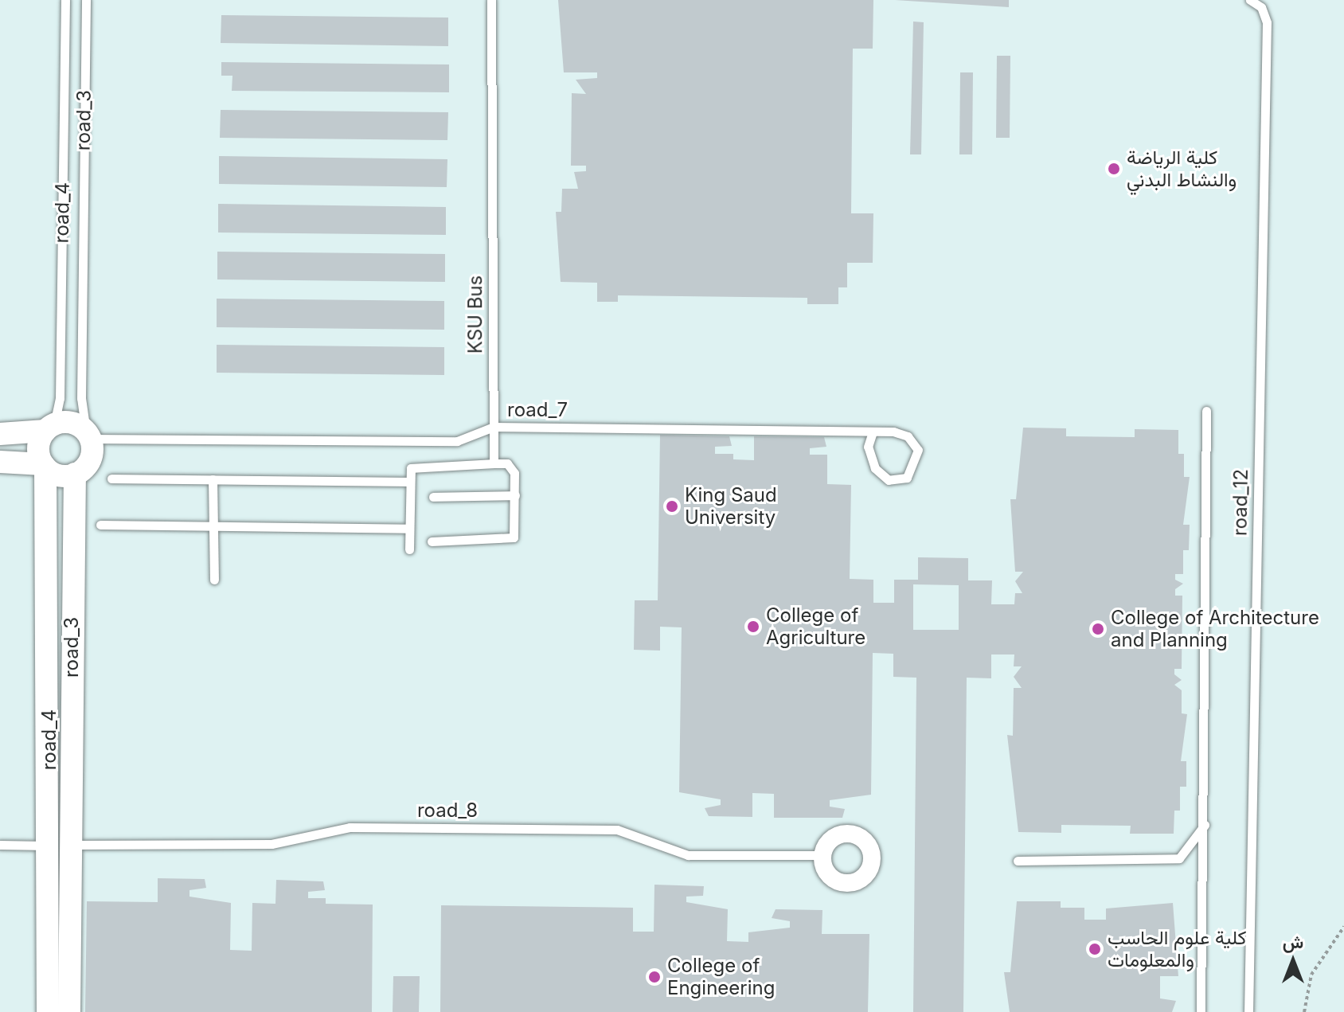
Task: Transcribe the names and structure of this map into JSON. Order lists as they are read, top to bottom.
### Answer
{
  "streets": {
    "street": ["road_3", "road_4"],
    "lane": [
      "KSU Bus",
      "road_7",
      "road_12",
      "road_8"
    ]
  },
  "crossings": [
    ["road_3", "road_4"],
    ["road_3", "road_7"],
    ["road_3", "road_8"],
    ["road_4", "road_7"],
    ["road_4", "road_8"],
    ["KSU Bus", "road_7"]
  ],
  "places": [
    "كلية الرياضة والنشاط البدني",
    "King Saud University",
    "College of Agriculture",
    "College of Architecture and Planning",
    "كلية علوم الحاسب والمعلومات",
    "College of Engineering"
  ],
  "north": "top"
}
